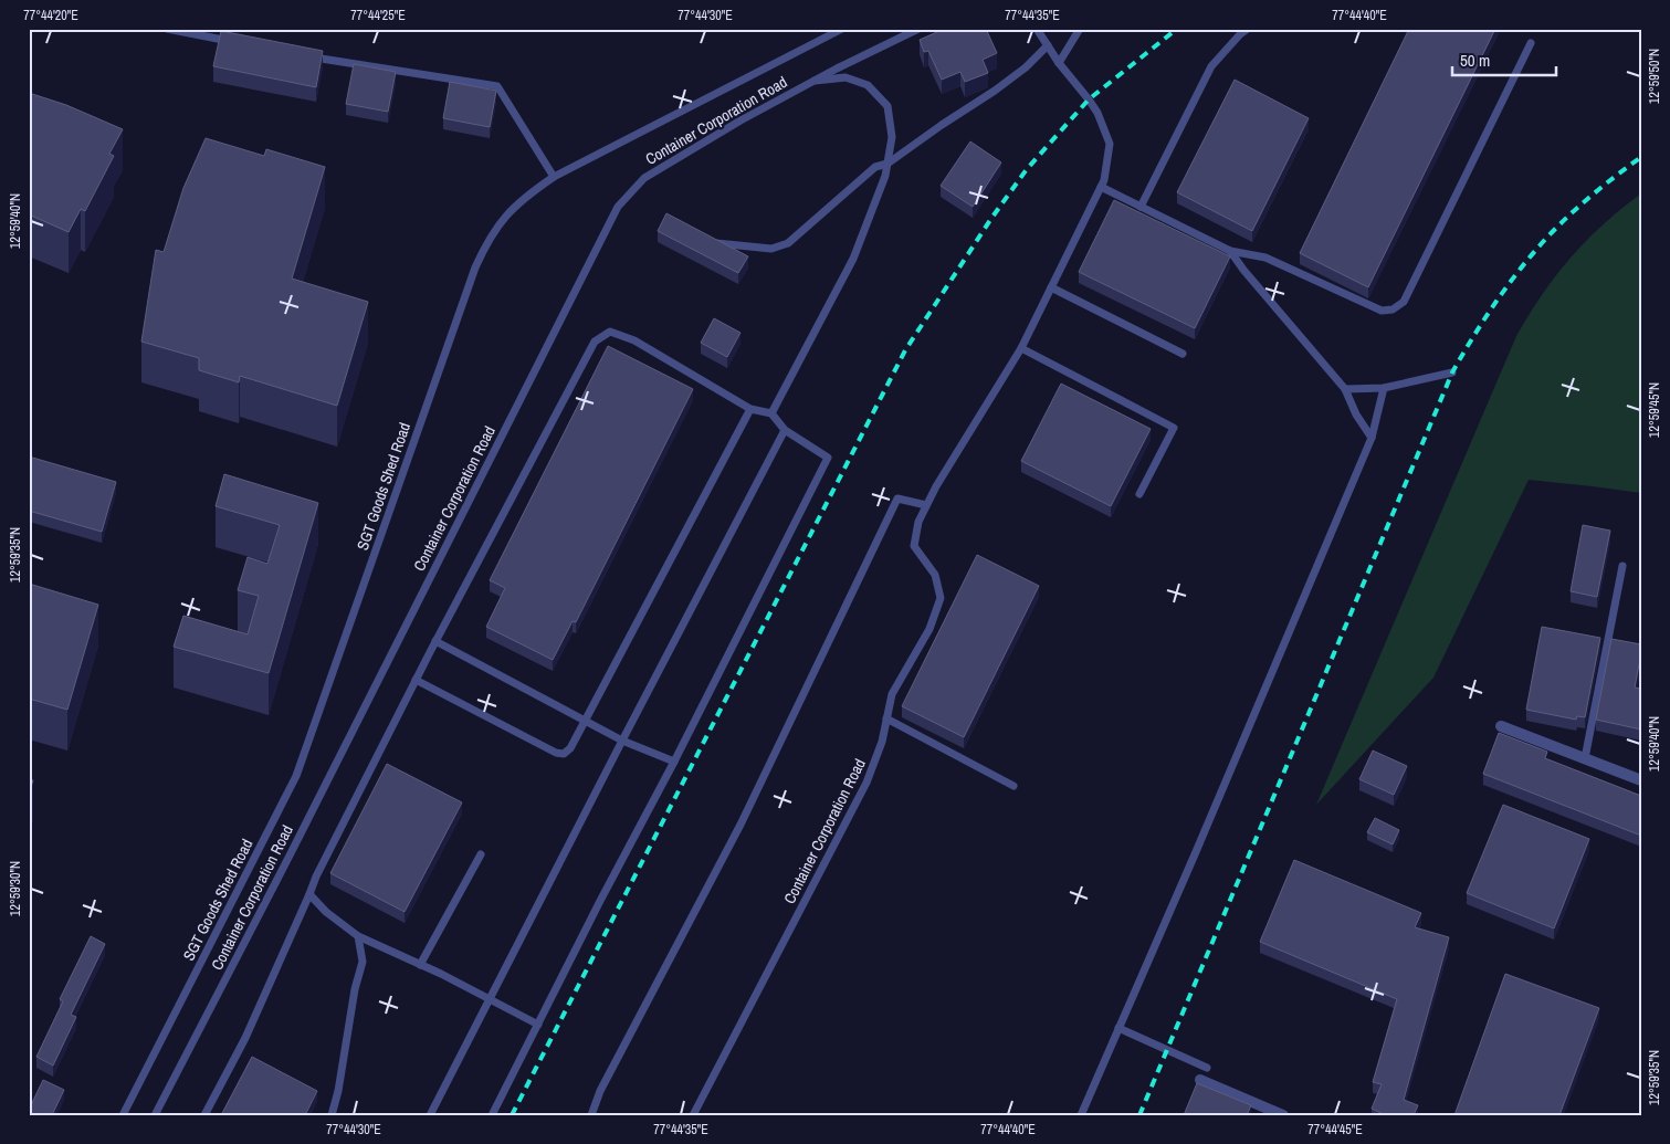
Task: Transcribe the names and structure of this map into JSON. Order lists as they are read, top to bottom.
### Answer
{
  "streets": {
    "lane": ["Container Corporation Road", "SGT Goods Shed Road"]
  },
  "scale_bar": "50 m",
  "coordinates": [
    "77°44'20\"E",
    "77°44'25\"E",
    "77°44'30\"E",
    "77°44'35\"E",
    "77°44'40\"E",
    "12°59'50\"N",
    "12°59'40\"N",
    "12°59'45\"N",
    "12°59'35\"N",
    "12°59'30\"N",
    "77°44'45\"E"
  ]
}
